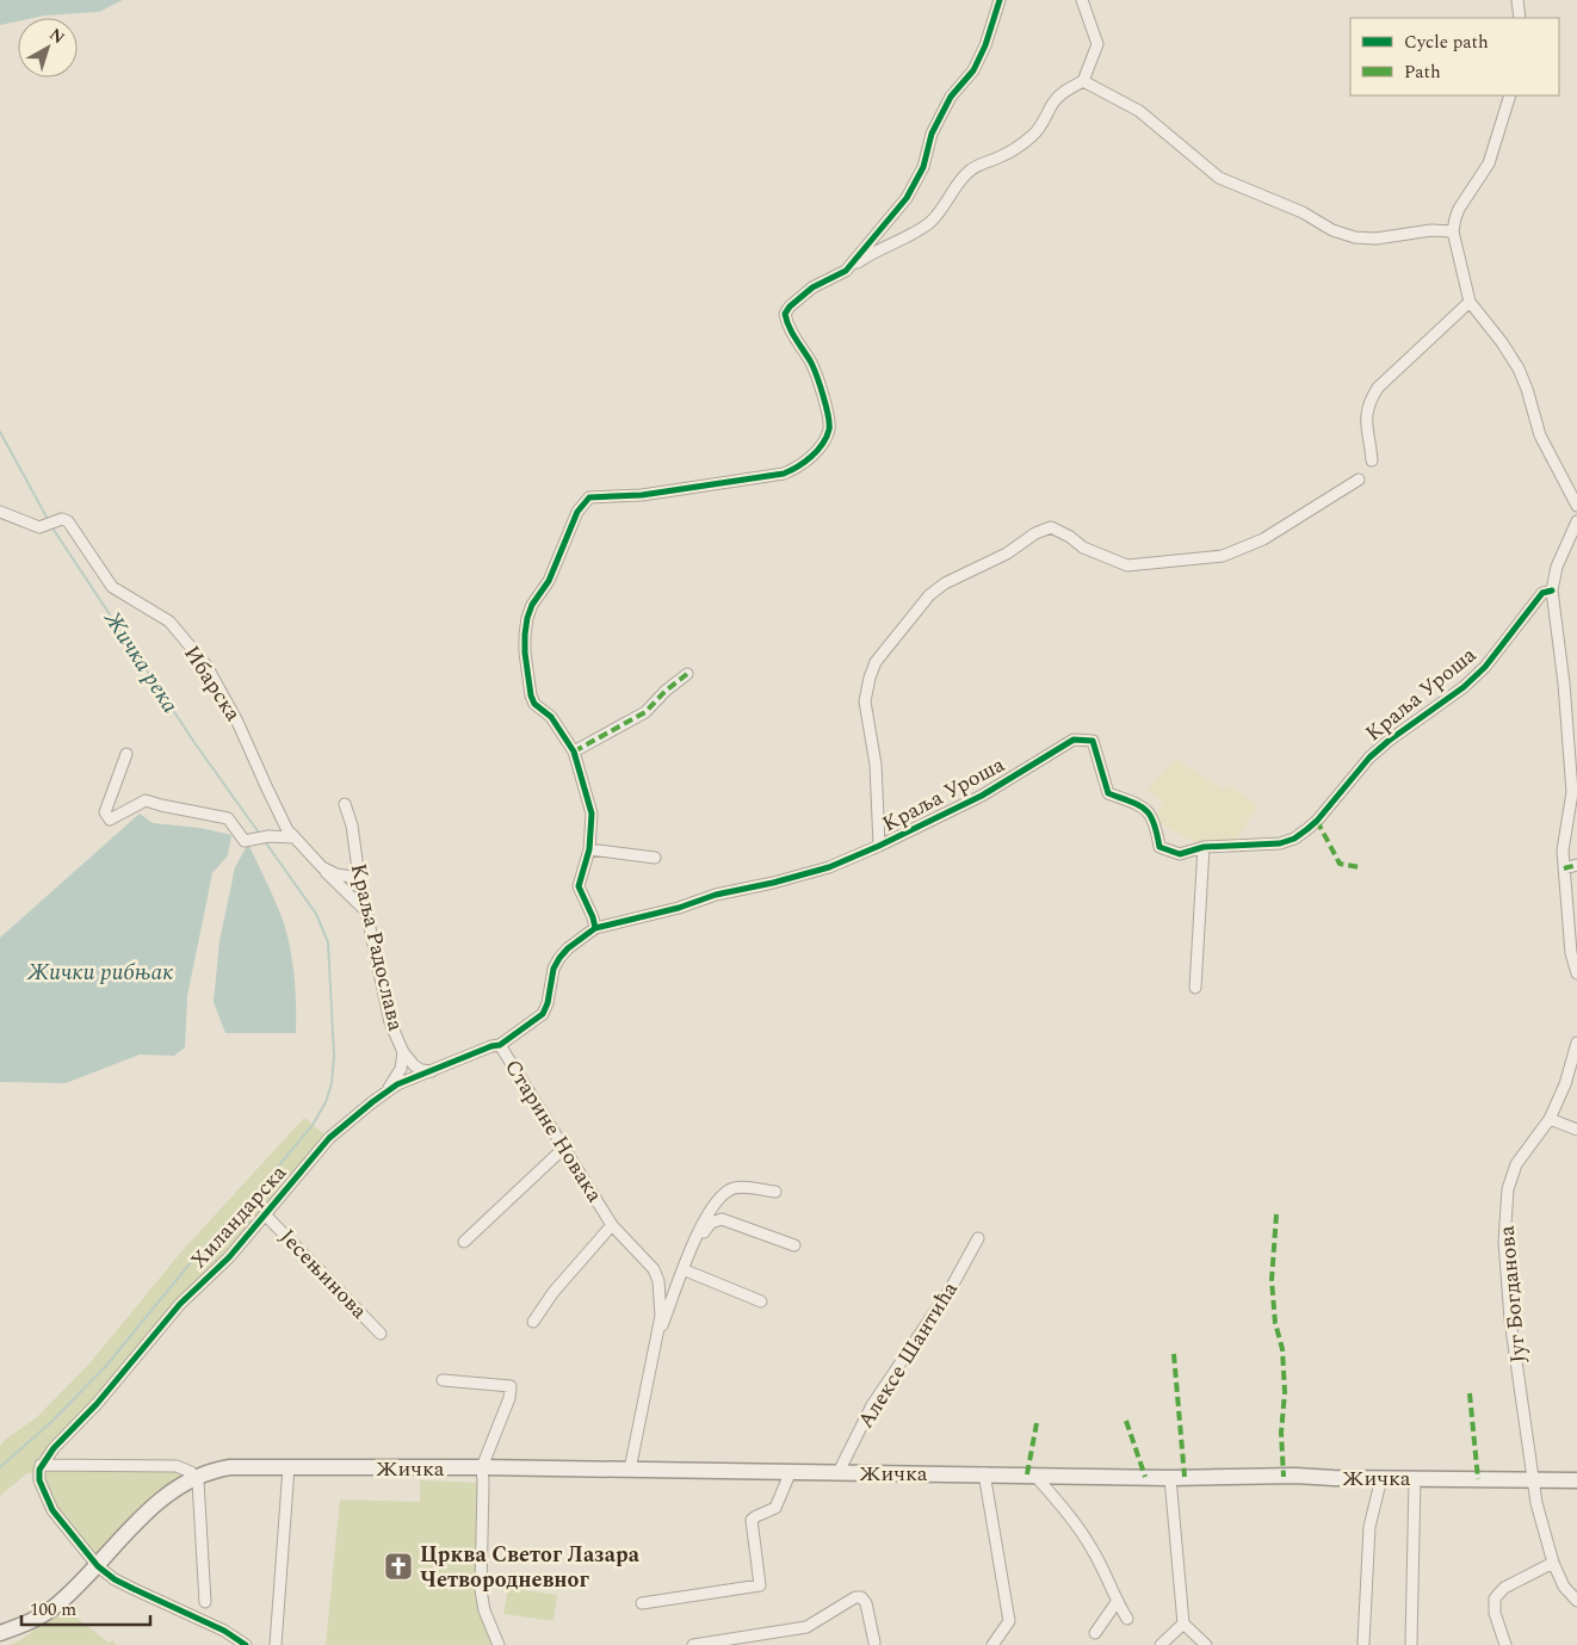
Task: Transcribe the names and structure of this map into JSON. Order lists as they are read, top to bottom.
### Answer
{
  "streets": {
    "main road": ["Жичка"],
    "street": [
      "Ибарска",
      "Краља Уроша",
      "Краља Радослава",
      "Старине Новака",
      "Хиландарска",
      "Јесењинова",
      "Југ Богданова",
      "Алексе Шантића"
    ]
  },
  "crossings": [
    ["Ибарска", "Краља Радослава"],
    ["Краља Уроша", "Старине Новака"],
    ["Краља Радослава", "Хиландарска"],
    ["Старине Новака", "Хиландарска"],
    ["Старине Новака", "Жичка"],
    ["Хиландарска", "Јесењинова"],
    ["Југ Богданова", "Жичка"],
    ["Алексе Шантића", "Жичка"]
  ],
  "water": ["Жичка река", "Жички рибњак"],
  "places": {
    "church": ["Црква Светог Лазара Четвородневног"]
  },
  "legend": ["Cycle path", "Path"],
  "scale_bar": "100 m",
  "north": "top right"
}
